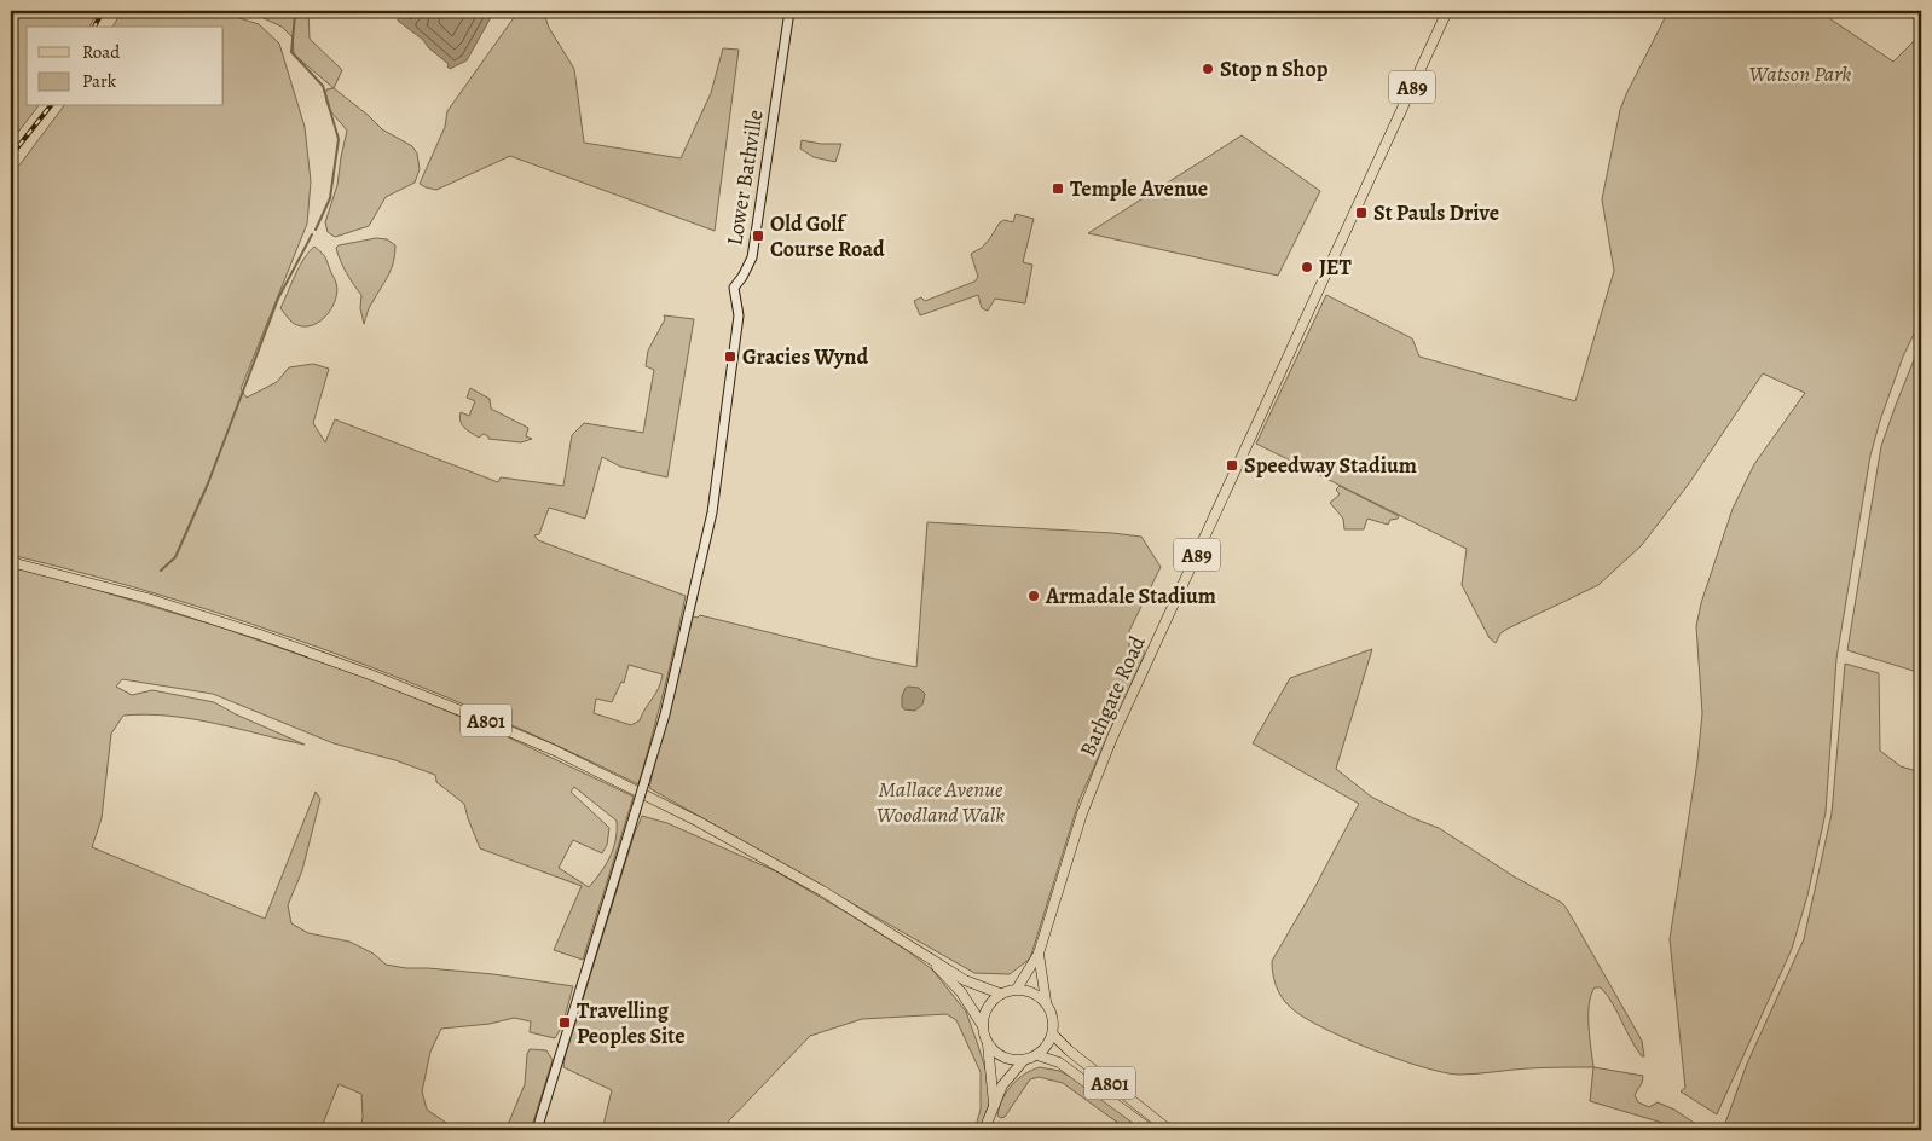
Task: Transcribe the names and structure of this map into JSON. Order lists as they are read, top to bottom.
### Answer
{
  "streets": {
    "main road": [
      "A89",
      "Lower Bathville",
      "Bathgate Road",
      "A801"
    ]
  },
  "crossings": [
    ["A89", "Bathgate Road"],
    ["A89", "A801"],
    ["Bathgate Road", "A801"]
  ],
  "parks": ["Watson Park", "Mallace Avenue Woodland Walk"],
  "places": {
    "other": ["Stop n Shop", "JET", "Armadale Stadium"],
    "transit": [
      "Temple Avenue",
      "St Pauls Drive",
      "Old Golf Course Road",
      "Gracies Wynd",
      "Speedway Stadium",
      "Travelling Peoples Site"
    ]
  },
  "legend": ["Road", "Park"]
}
